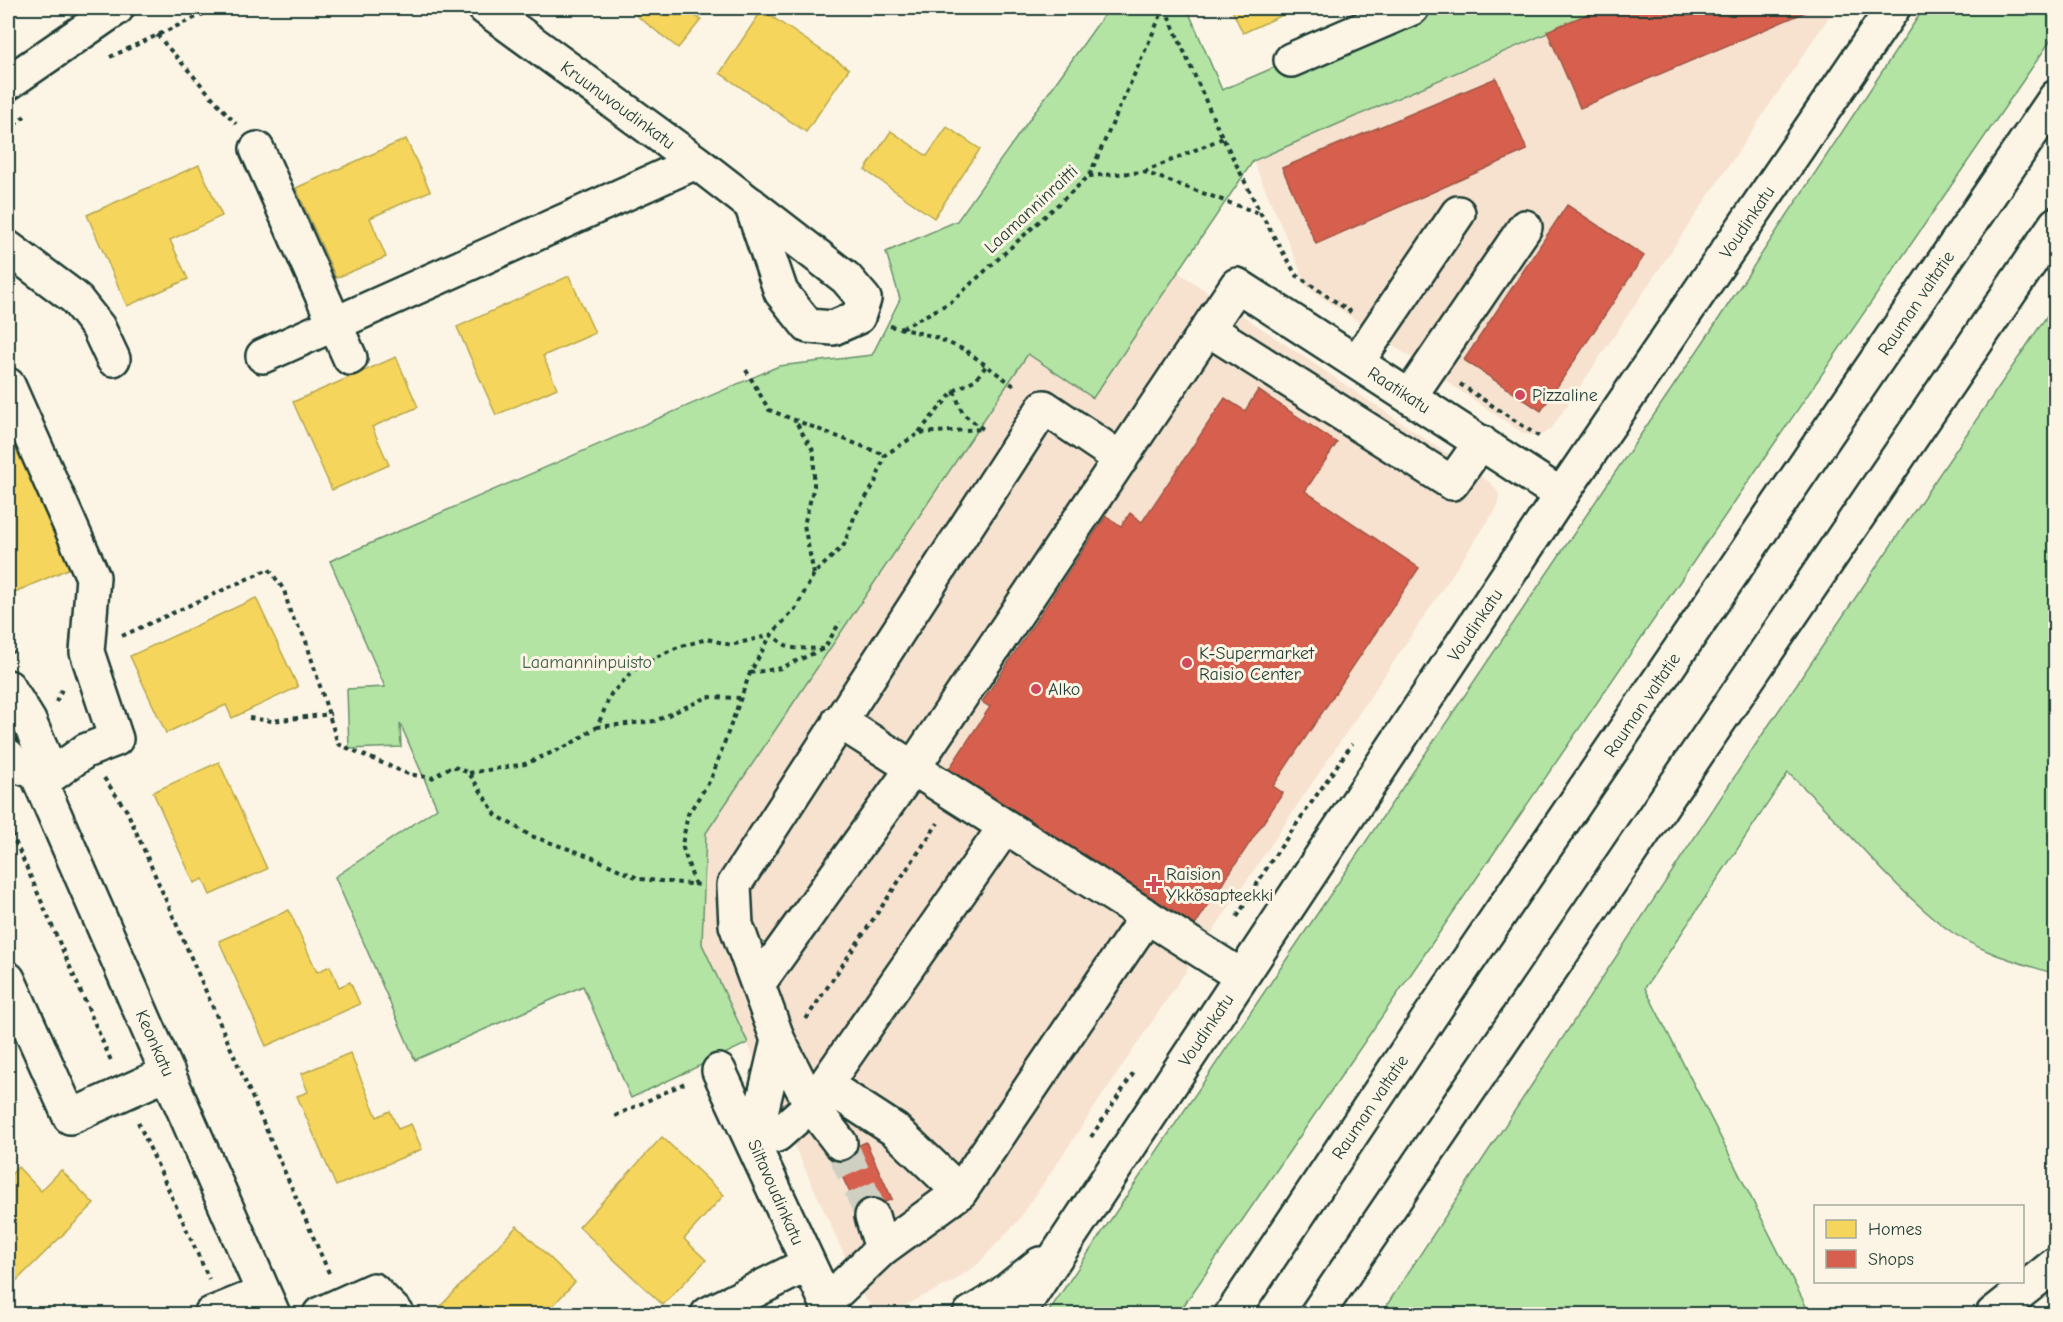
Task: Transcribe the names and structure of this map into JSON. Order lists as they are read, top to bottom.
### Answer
{
  "streets": {
    "main road": [
      "Kruunuvoudinkatu",
      "Voudinkatu",
      "Rauman valtatie",
      "Raatikatu",
      "Keonkatu",
      "Siltavoudinkatu"
    ],
    "path": ["Laamanninraitti"]
  },
  "crossings": [
    ["Voudinkatu", "Raatikatu"]
  ],
  "parks": ["Laamanninpuisto"],
  "places": {
    "other": ["Pizzaline", "K-Supermarket Raisio Center", "Alko"],
    "health": ["Raision Ykkösapteekki"]
  },
  "legend": ["Homes", "Shops"]
}
